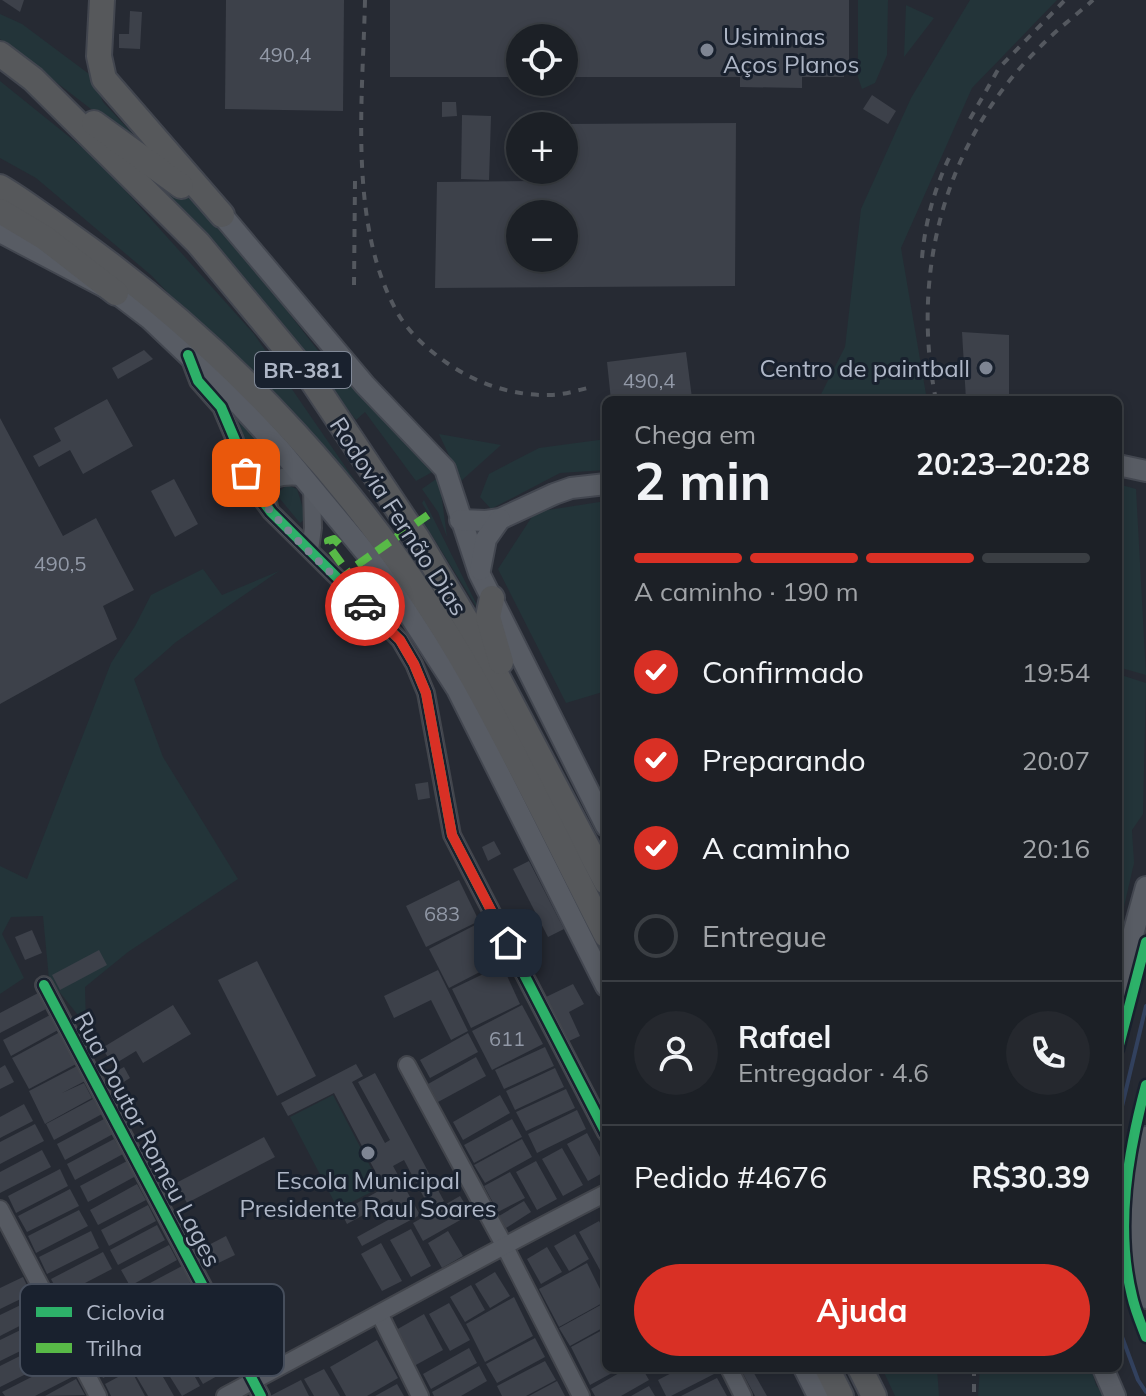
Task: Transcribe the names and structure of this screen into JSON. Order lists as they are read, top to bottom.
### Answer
{
  "streets": {
    "highway": ["BR-381", "Rodovia Fernão Dias"],
    "street": ["Rua Doutor Romeu Lages"]
  },
  "crossings": [
    ["BR-381", "Rodovia Fernão Dias"]
  ],
  "places": ["Usiminas Aços Planos", "Centro de paintball", "Escola Municipal Presidente Raul Soares"],
  "house_numbers": [
    "490,4",
    "490,4",
    "490,5",
    "683",
    "611"
  ],
  "legend": ["Ciclovia", "Trilha"],
  "page": {
    "map_buttons": ["+", "−"],
    "heading": ["2 min", "Chega em", "20:23–20:28"],
    "panel": [
      "Rafael",
      "Entregador · 4.6",
      "Pedido #4676",
      "R$30.39"
    ],
    "bar": "A caminho · 190 m",
    "list": [
      ["Confirmado", "19:54"],
      ["Preparando", "20:07"],
      ["A caminho", "20:16"],
      "Entregue"
    ],
    "buttons": "Ajuda"
  }
}
